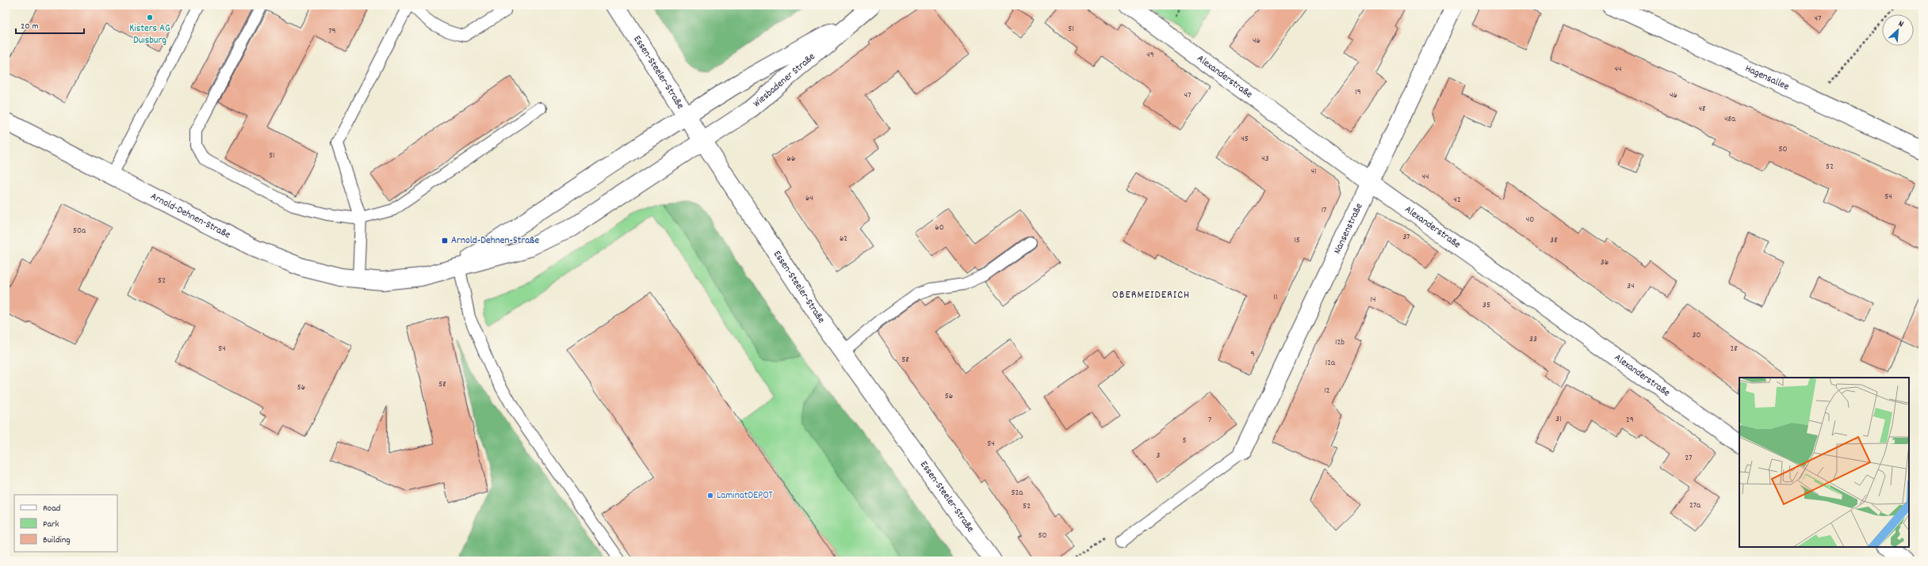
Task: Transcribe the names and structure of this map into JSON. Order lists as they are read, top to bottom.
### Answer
{
  "streets": {
    "street": [
      "Essen-Steeler-Straße",
      "Alexanderstraße",
      "Hagensallee",
      "Wiesbadener Straße",
      "Arnold-Dehnen-Straße",
      "Nansenstraße"
    ]
  },
  "crossings": [
    ["Essen-Steeler-Straße", "Wiesbadener Straße"],
    ["Essen-Steeler-Straße", "Arnold-Dehnen-Straße"],
    ["Alexanderstraße", "Nansenstraße"],
    ["Wiesbadener Straße", "Arnold-Dehnen-Straße"]
  ],
  "districts": ["OBERMEIDERICH"],
  "places": {
    "other": ["Kisters AG Duisburg", "LaminatDEPOT"],
    "transit": ["Arnold-Dehnen-Straße"]
  },
  "house_numbers": [
    "47",
    "51",
    "79",
    "46",
    "49",
    "44",
    "19",
    "47",
    "46",
    "48",
    "48a",
    "45",
    "50",
    "51",
    "66",
    "43",
    "52",
    "41",
    "44",
    "54",
    "64",
    "42",
    "17",
    "40",
    "60",
    "50a",
    "37",
    "62",
    "15",
    "38",
    "36",
    "52",
    "34",
    "11",
    "14",
    "35",
    "30",
    "33",
    "12b",
    "54",
    "28",
    "9",
    "58",
    "12a",
    "58",
    "56",
    "12",
    "56",
    "31",
    "7",
    "29",
    "5",
    "54",
    "3",
    "27",
    "52a",
    "27a",
    "52",
    "50"
  ],
  "legend": ["Road", "Park", "Building"],
  "scale_bar": "20 m",
  "north": "top right"
}
